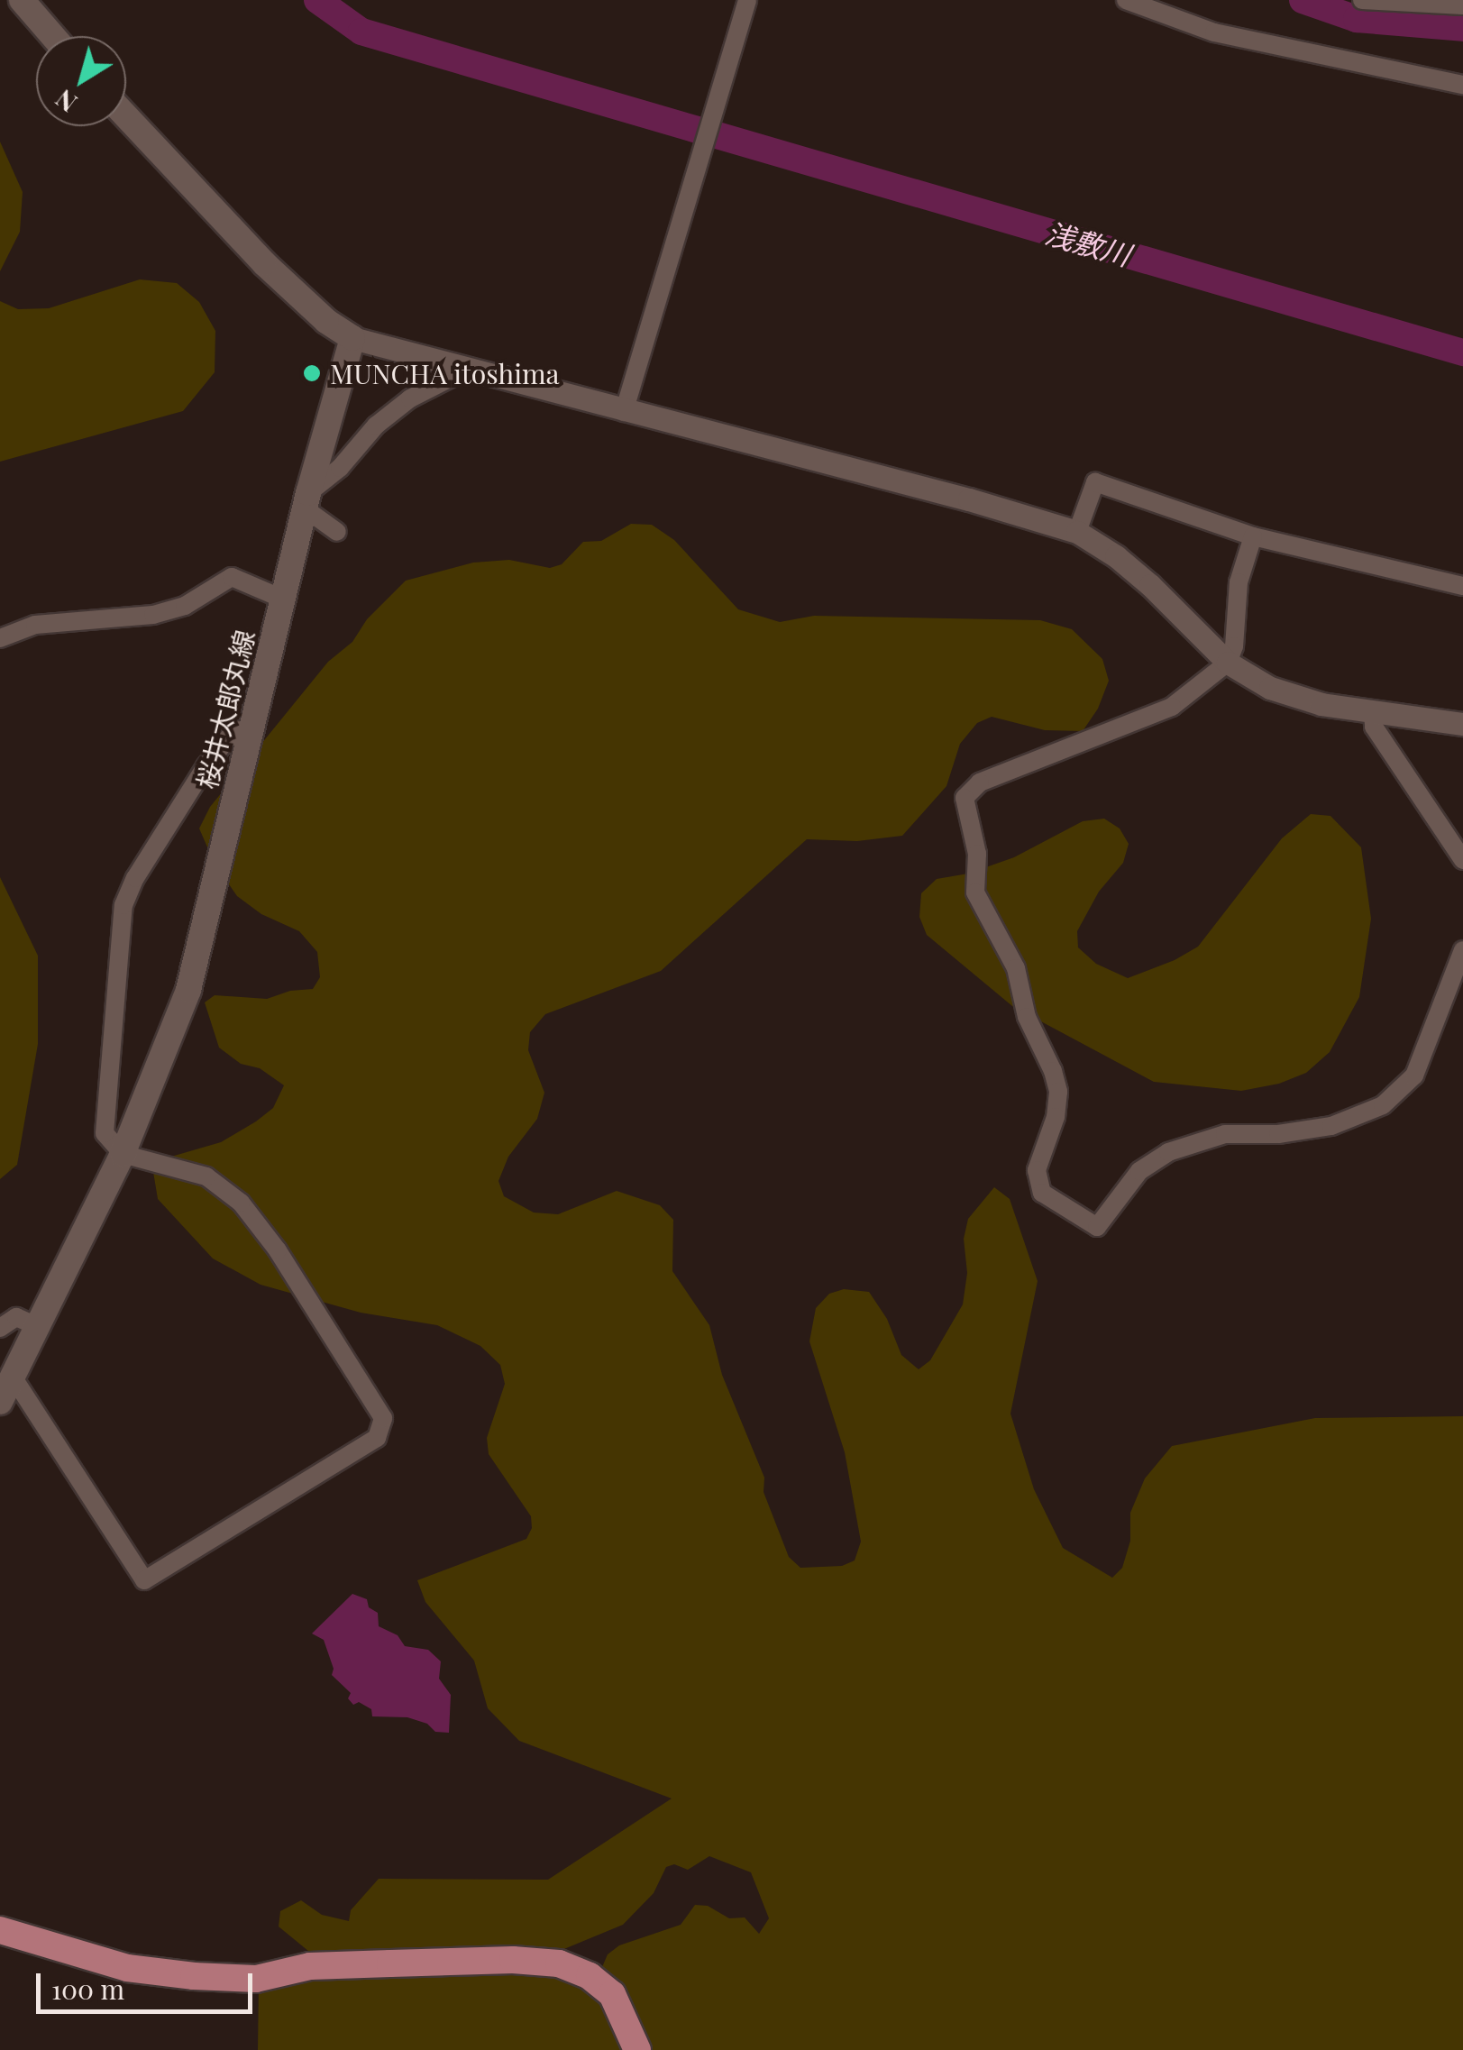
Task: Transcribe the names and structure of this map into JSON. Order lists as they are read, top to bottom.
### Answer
{
  "streets": {
    "main road": ["桜井太郎丸線"]
  },
  "water": ["浅敷川"],
  "places": ["MUNCHA itoshima"],
  "scale_bar": "100 m",
  "north": "bottom left"
}
